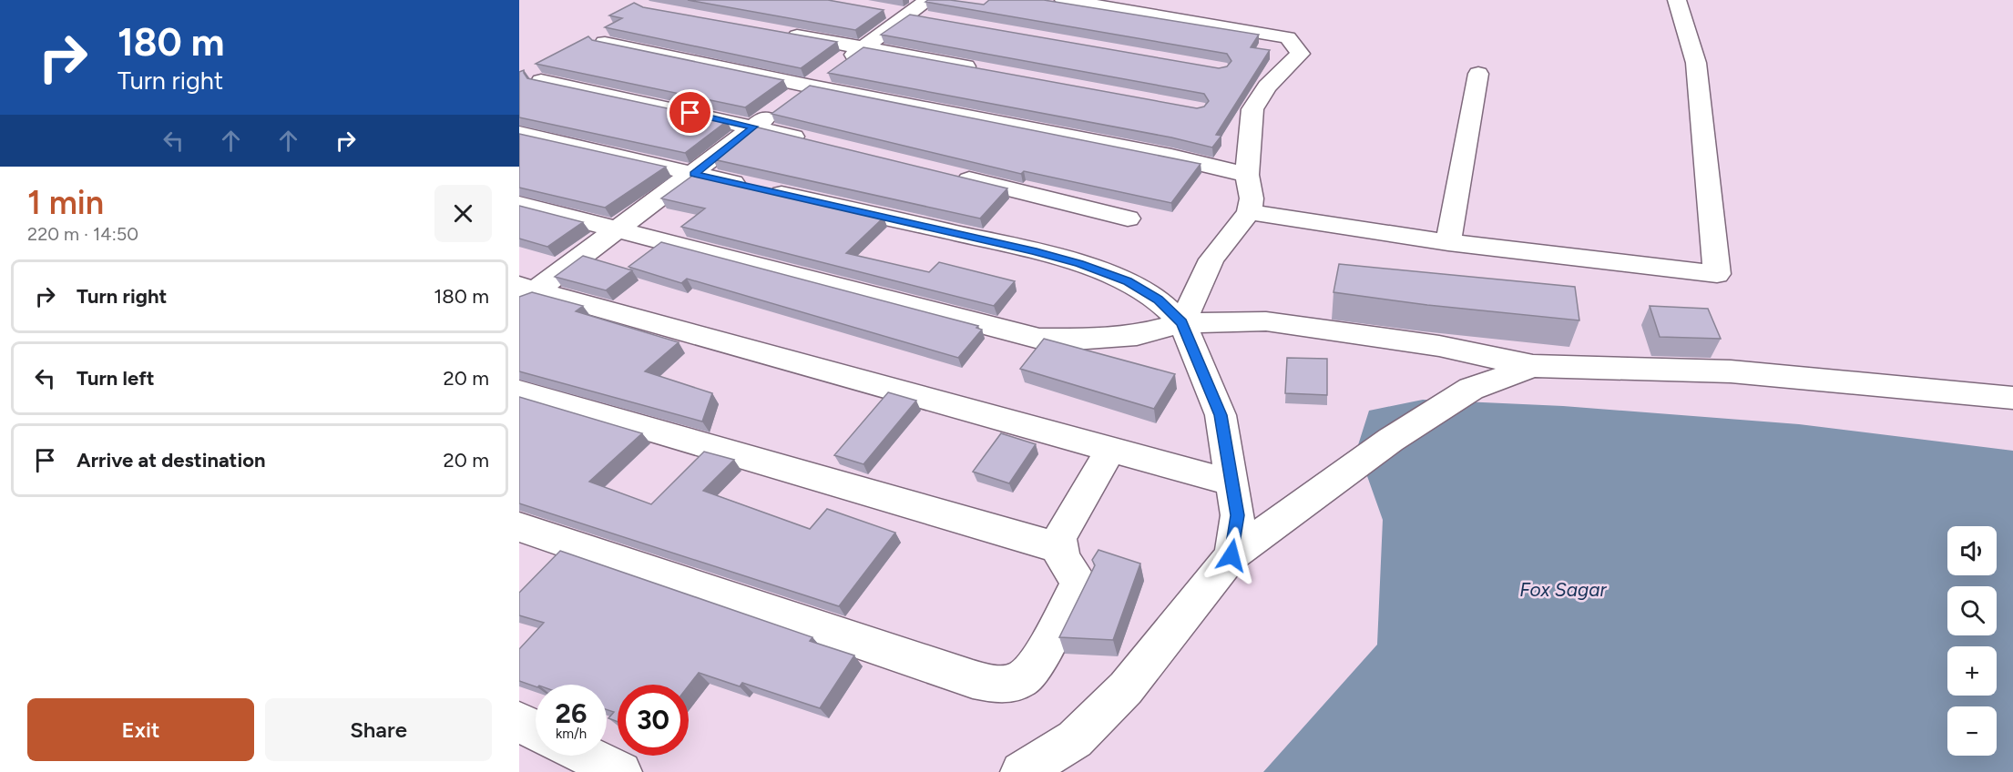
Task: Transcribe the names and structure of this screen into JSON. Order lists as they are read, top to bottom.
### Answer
{
  "water": ["Fox Sagar"],
  "page": {
    "turn": ["180 m", "Turn right"],
    "heading": ["1 min", "220 m · 14:50"],
    "list": [
      {
        "name": "Turn right",
        "value": "180 m"
      },
      {
        "name": "Turn left",
        "value": "20 m"
      },
      {
        "name": "Arrive at destination",
        "value": "20 m"
      }
    ],
    "map_buttons": ["+", "−"],
    "speed": "26 km/h",
    "limit": "30",
    "buttons": ["Exit", "Share"]
  }
}
